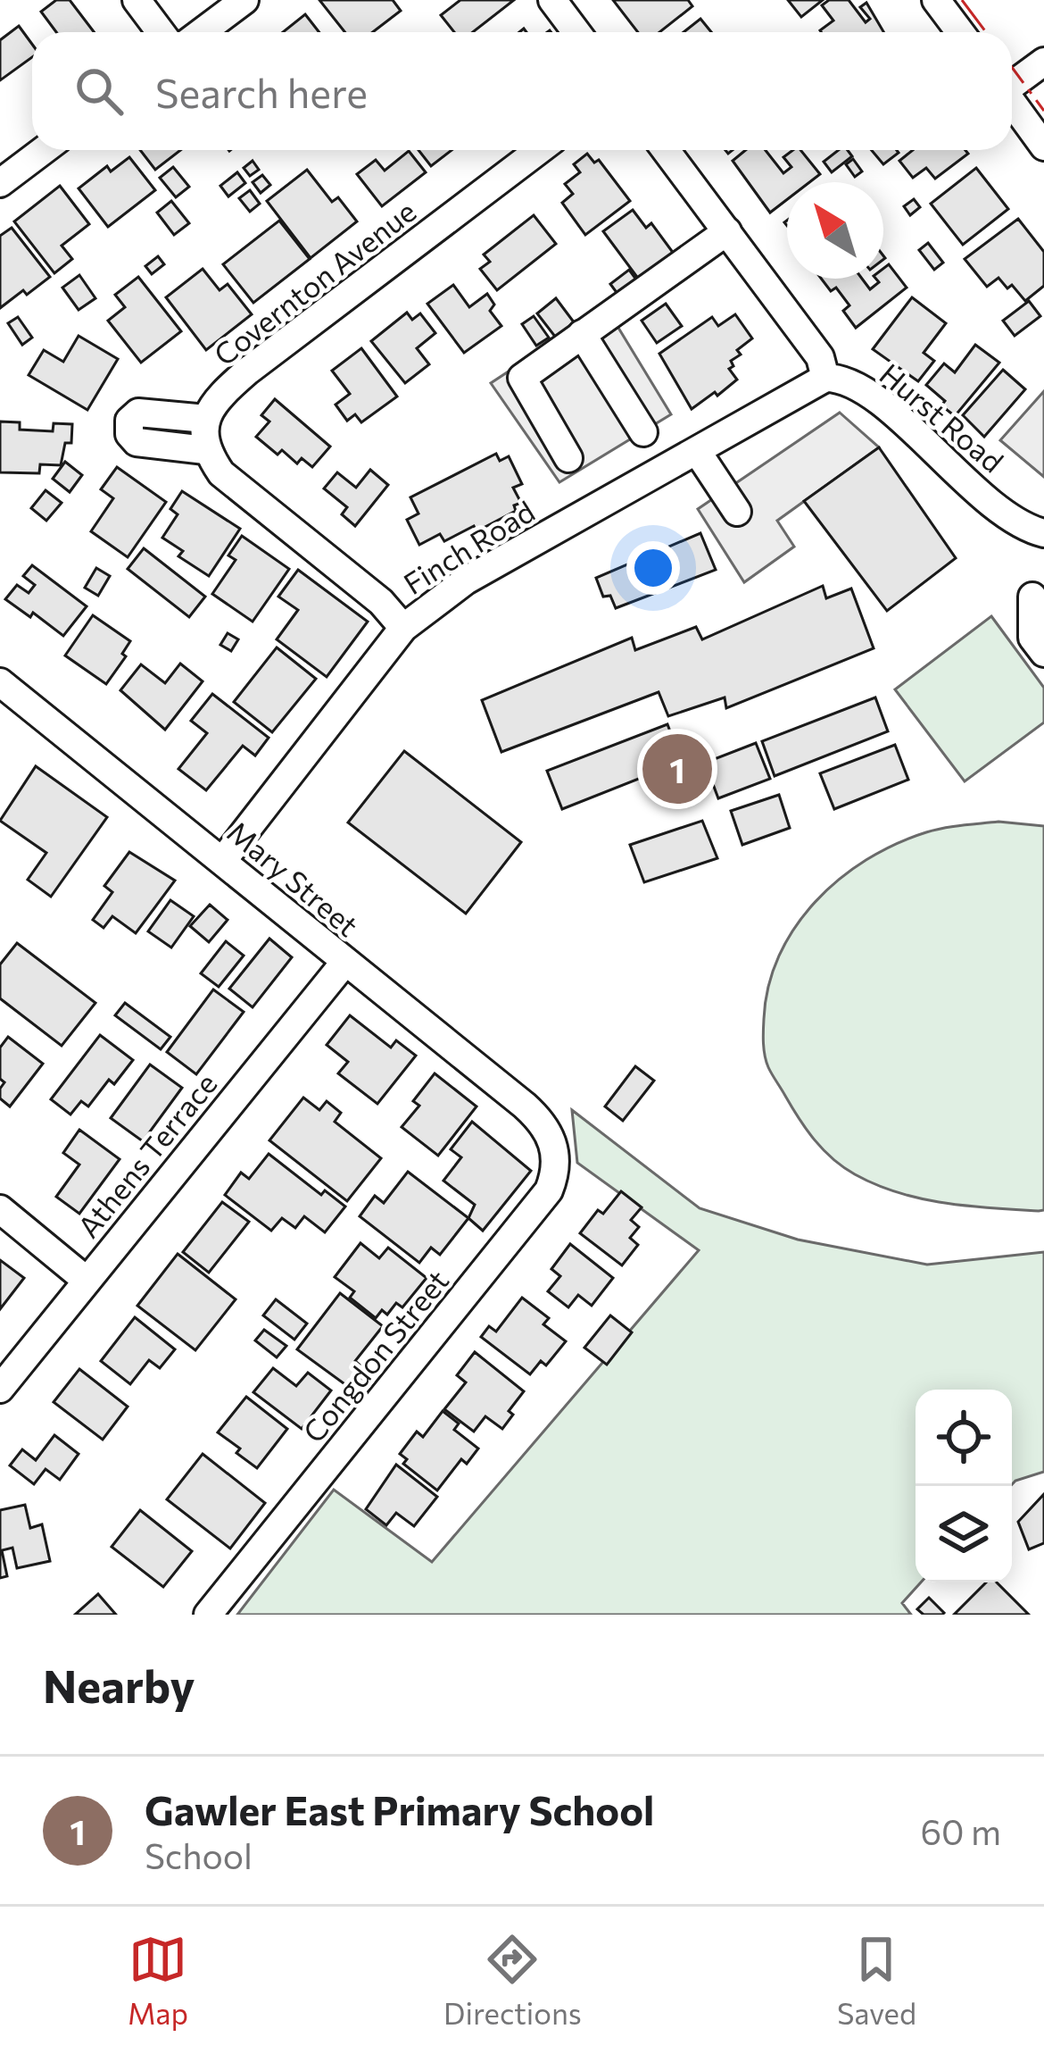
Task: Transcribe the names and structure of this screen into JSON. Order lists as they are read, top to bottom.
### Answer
{
  "streets": {
    "street": [
      "Covernton Avenue",
      "Hurst Road",
      "Finch Road",
      "Mary Street",
      "Athens Terrace",
      "Congdon Street"
    ]
  },
  "crossings": [
    ["Hurst Road", "Finch Road"],
    ["Finch Road", "Mary Street"],
    ["Mary Street", "Athens Terrace"],
    ["Mary Street", "Congdon Street"]
  ],
  "north": "top left",
  "page": {
    "search": "Search here",
    "pins": "1",
    "heading": "Nearby",
    "list": [
      {
        "mark": "1",
        "name": "Gawler East Primary School",
        "note": "School",
        "value": "60 m"
      }
    ],
    "nav": ["Map", "Directions", "Saved"]
  }
}
